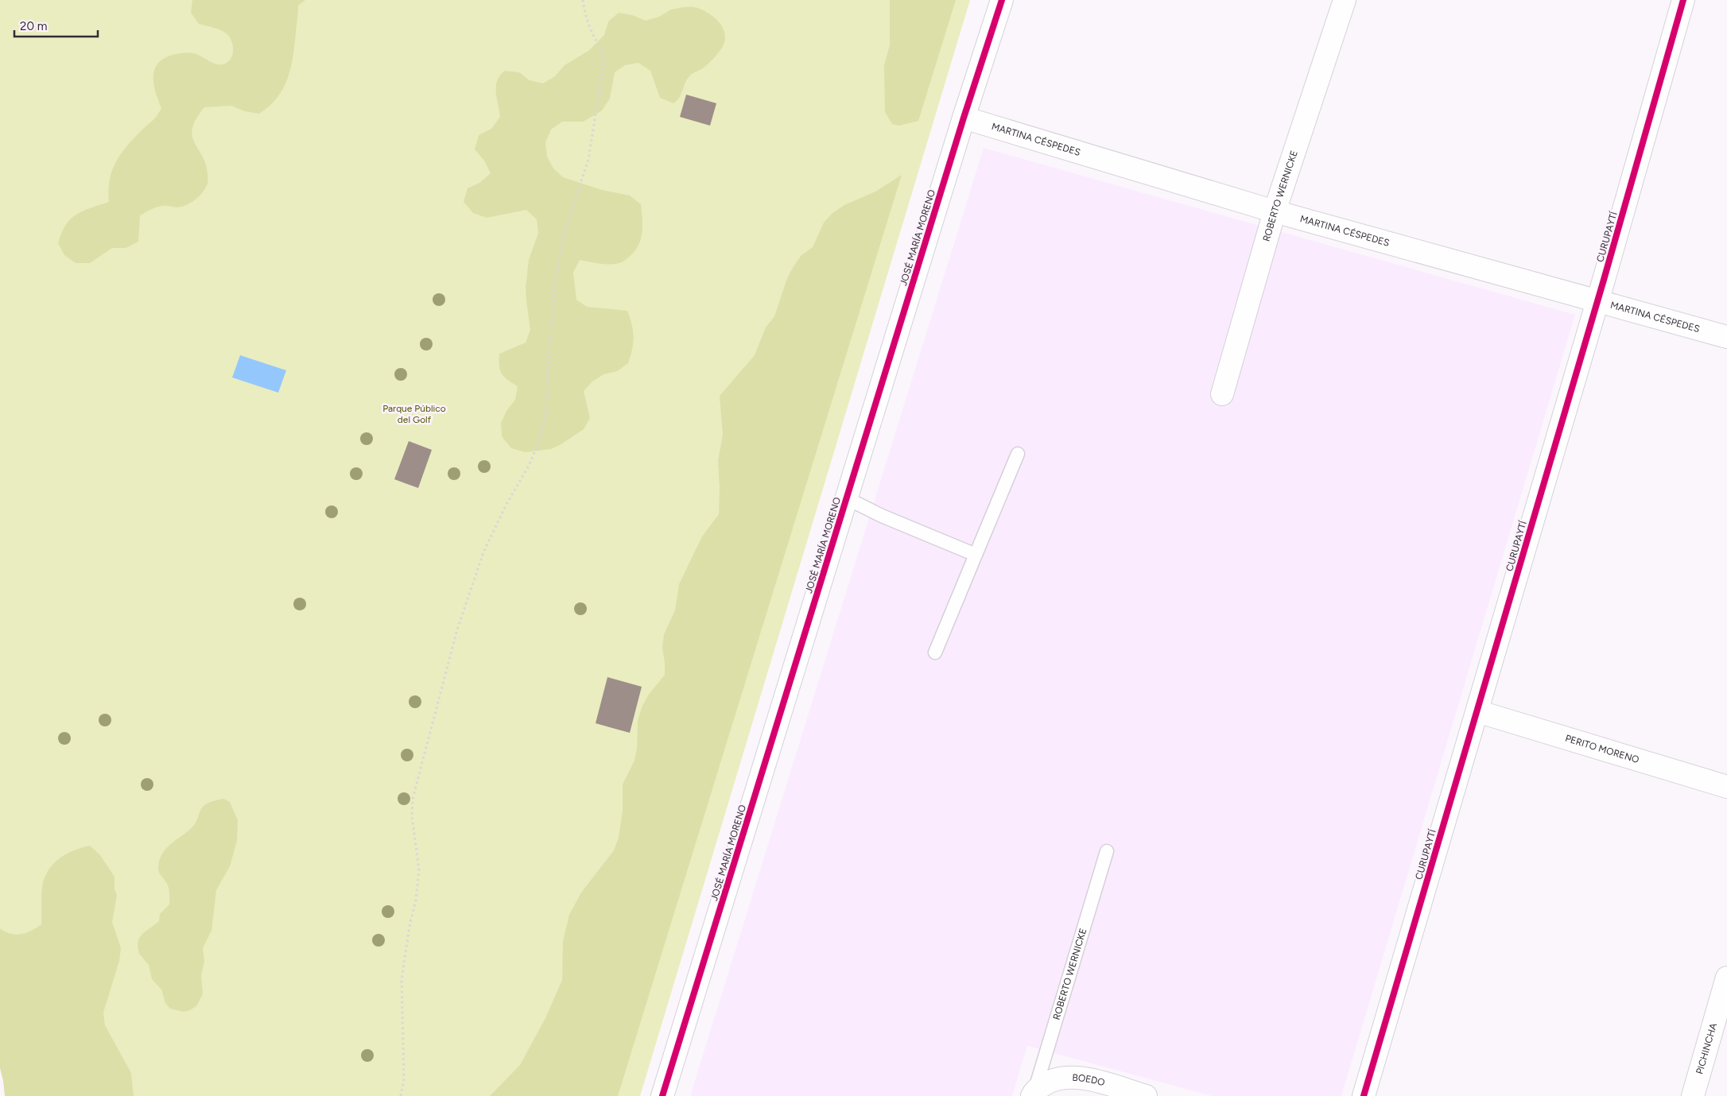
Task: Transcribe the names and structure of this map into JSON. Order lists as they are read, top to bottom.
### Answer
{
  "streets": {
    "street": [
      "MARTINA CÉSPEDES",
      "ROBERTO WERNICKE",
      "CURUPAYTÍ",
      "JOSÉ MARÍA MORENO",
      "PERITO MORENO",
      "PICHINCHA",
      "BOEDO"
    ]
  },
  "crossings": [
    ["MARTINA CÉSPEDES", "ROBERTO WERNICKE"],
    ["MARTINA CÉSPEDES", "CURUPAYTÍ"],
    ["MARTINA CÉSPEDES", "JOSÉ MARÍA MORENO"],
    ["ROBERTO WERNICKE", "BOEDO"],
    ["CURUPAYTÍ", "PERITO MORENO"]
  ],
  "parks": ["Parque Público del Golf"],
  "scale_bar": "20 m"
}
